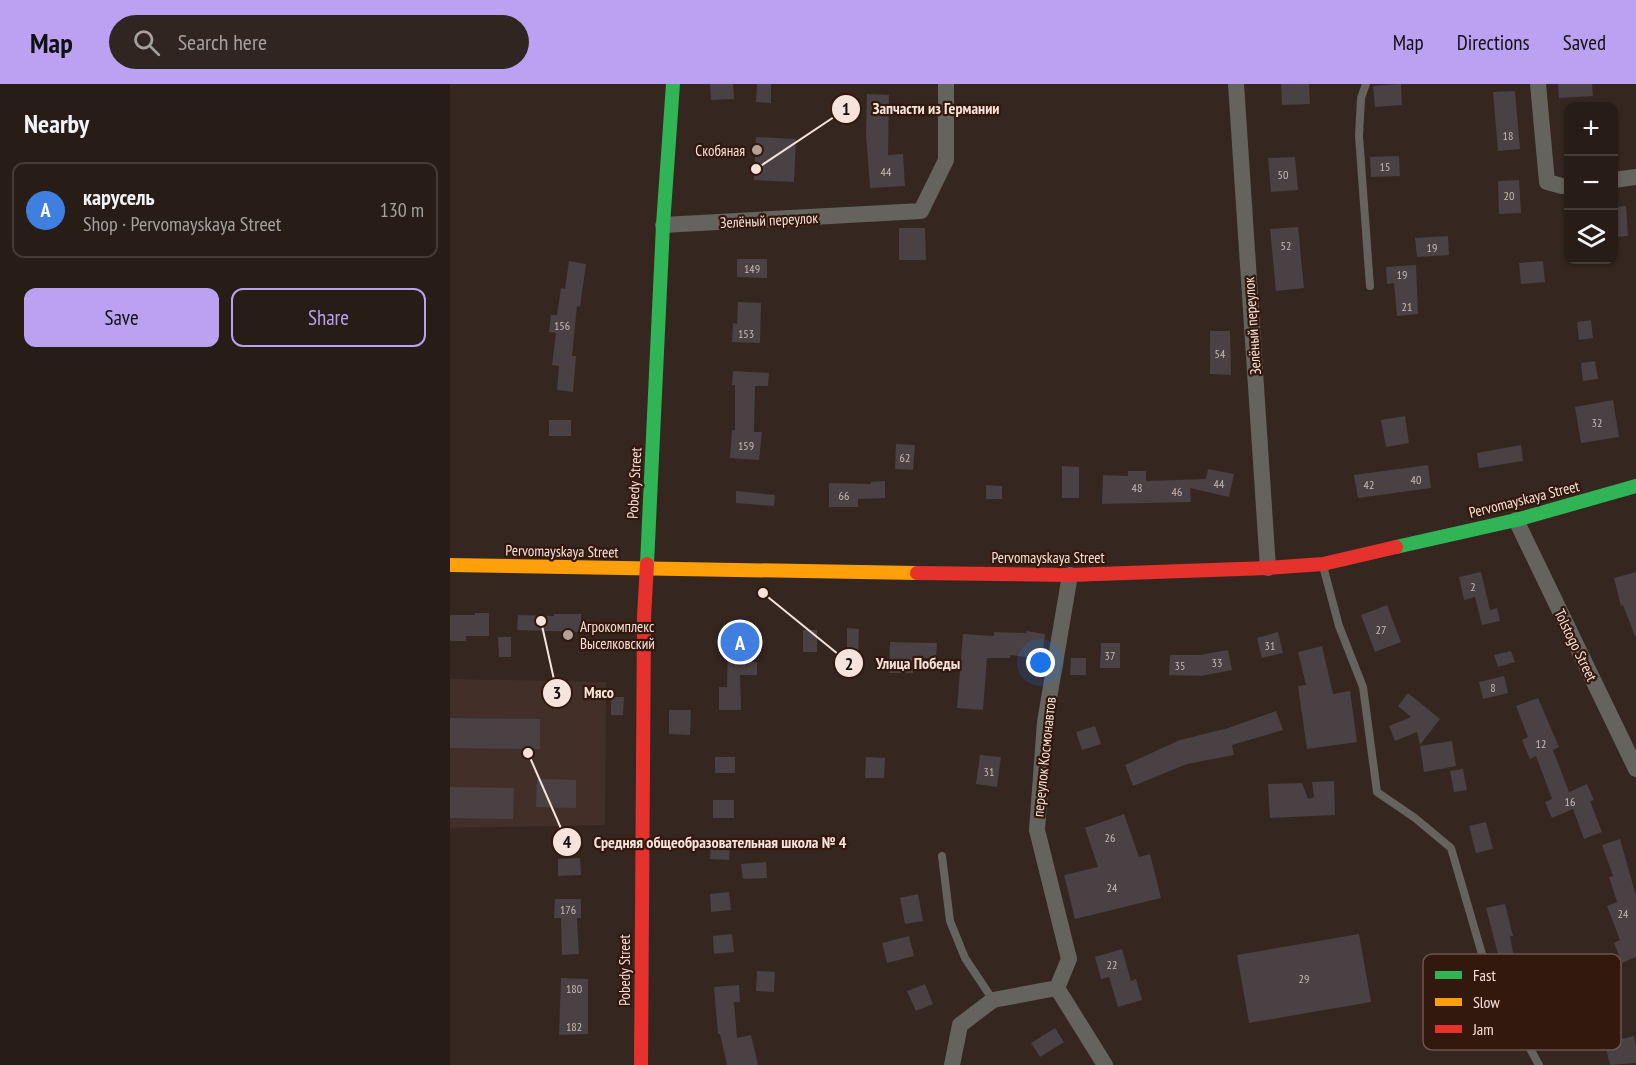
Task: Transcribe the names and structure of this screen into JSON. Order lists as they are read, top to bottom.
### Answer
{
  "streets": {
    "main road": ["Pobedy Street", "Pervomayskaya Street"],
    "street": ["Зелёный переулок", "Tolstogo Street", "переулок Космонавтов"]
  },
  "crossings": [
    ["Зелёный переулок", "Pobedy Street"],
    ["Зелёный переулок", "Pervomayskaya Street"],
    ["Pobedy Street", "Pervomayskaya Street"],
    ["Pervomayskaya Street", "Tolstogo Street"],
    ["Pervomayskaya Street", "переулок Космонавтов"]
  ],
  "places": [
    "Скобяная",
    "Запчасти из Германии",
    "Улица Победы",
    "Мясо",
    "Агрокомплекс Выселковский",
    "Средняя общеобразовательная школа № 4"
  ],
  "house_numbers": [
    "18",
    "15",
    "44",
    "50",
    "20",
    "52",
    "19",
    "149",
    "19",
    "21",
    "156",
    "153",
    "54",
    "32",
    "159",
    "62",
    "40",
    "44",
    "42",
    "48",
    "46",
    "66",
    "2",
    "27",
    "31",
    "37",
    "33",
    "35",
    "8",
    "12",
    "31",
    "16",
    "26",
    "24",
    "176",
    "24",
    "22",
    "29",
    "180",
    "182"
  ],
  "legend": ["Fast", "Slow", "Jam"],
  "page": {
    "header": "Map",
    "search": "Search here",
    "nav": ["Map", "Directions", "Saved"],
    "heading": "Nearby",
    "map_buttons": ["+", "−"],
    "list": [
      {
        "mark": "A",
        "name": "карусель",
        "note": "Shop · Pervomayskaya Street",
        "value": "130 m"
      }
    ],
    "buttons": ["Save", "Share"],
    "pins": "A"
  }
}
